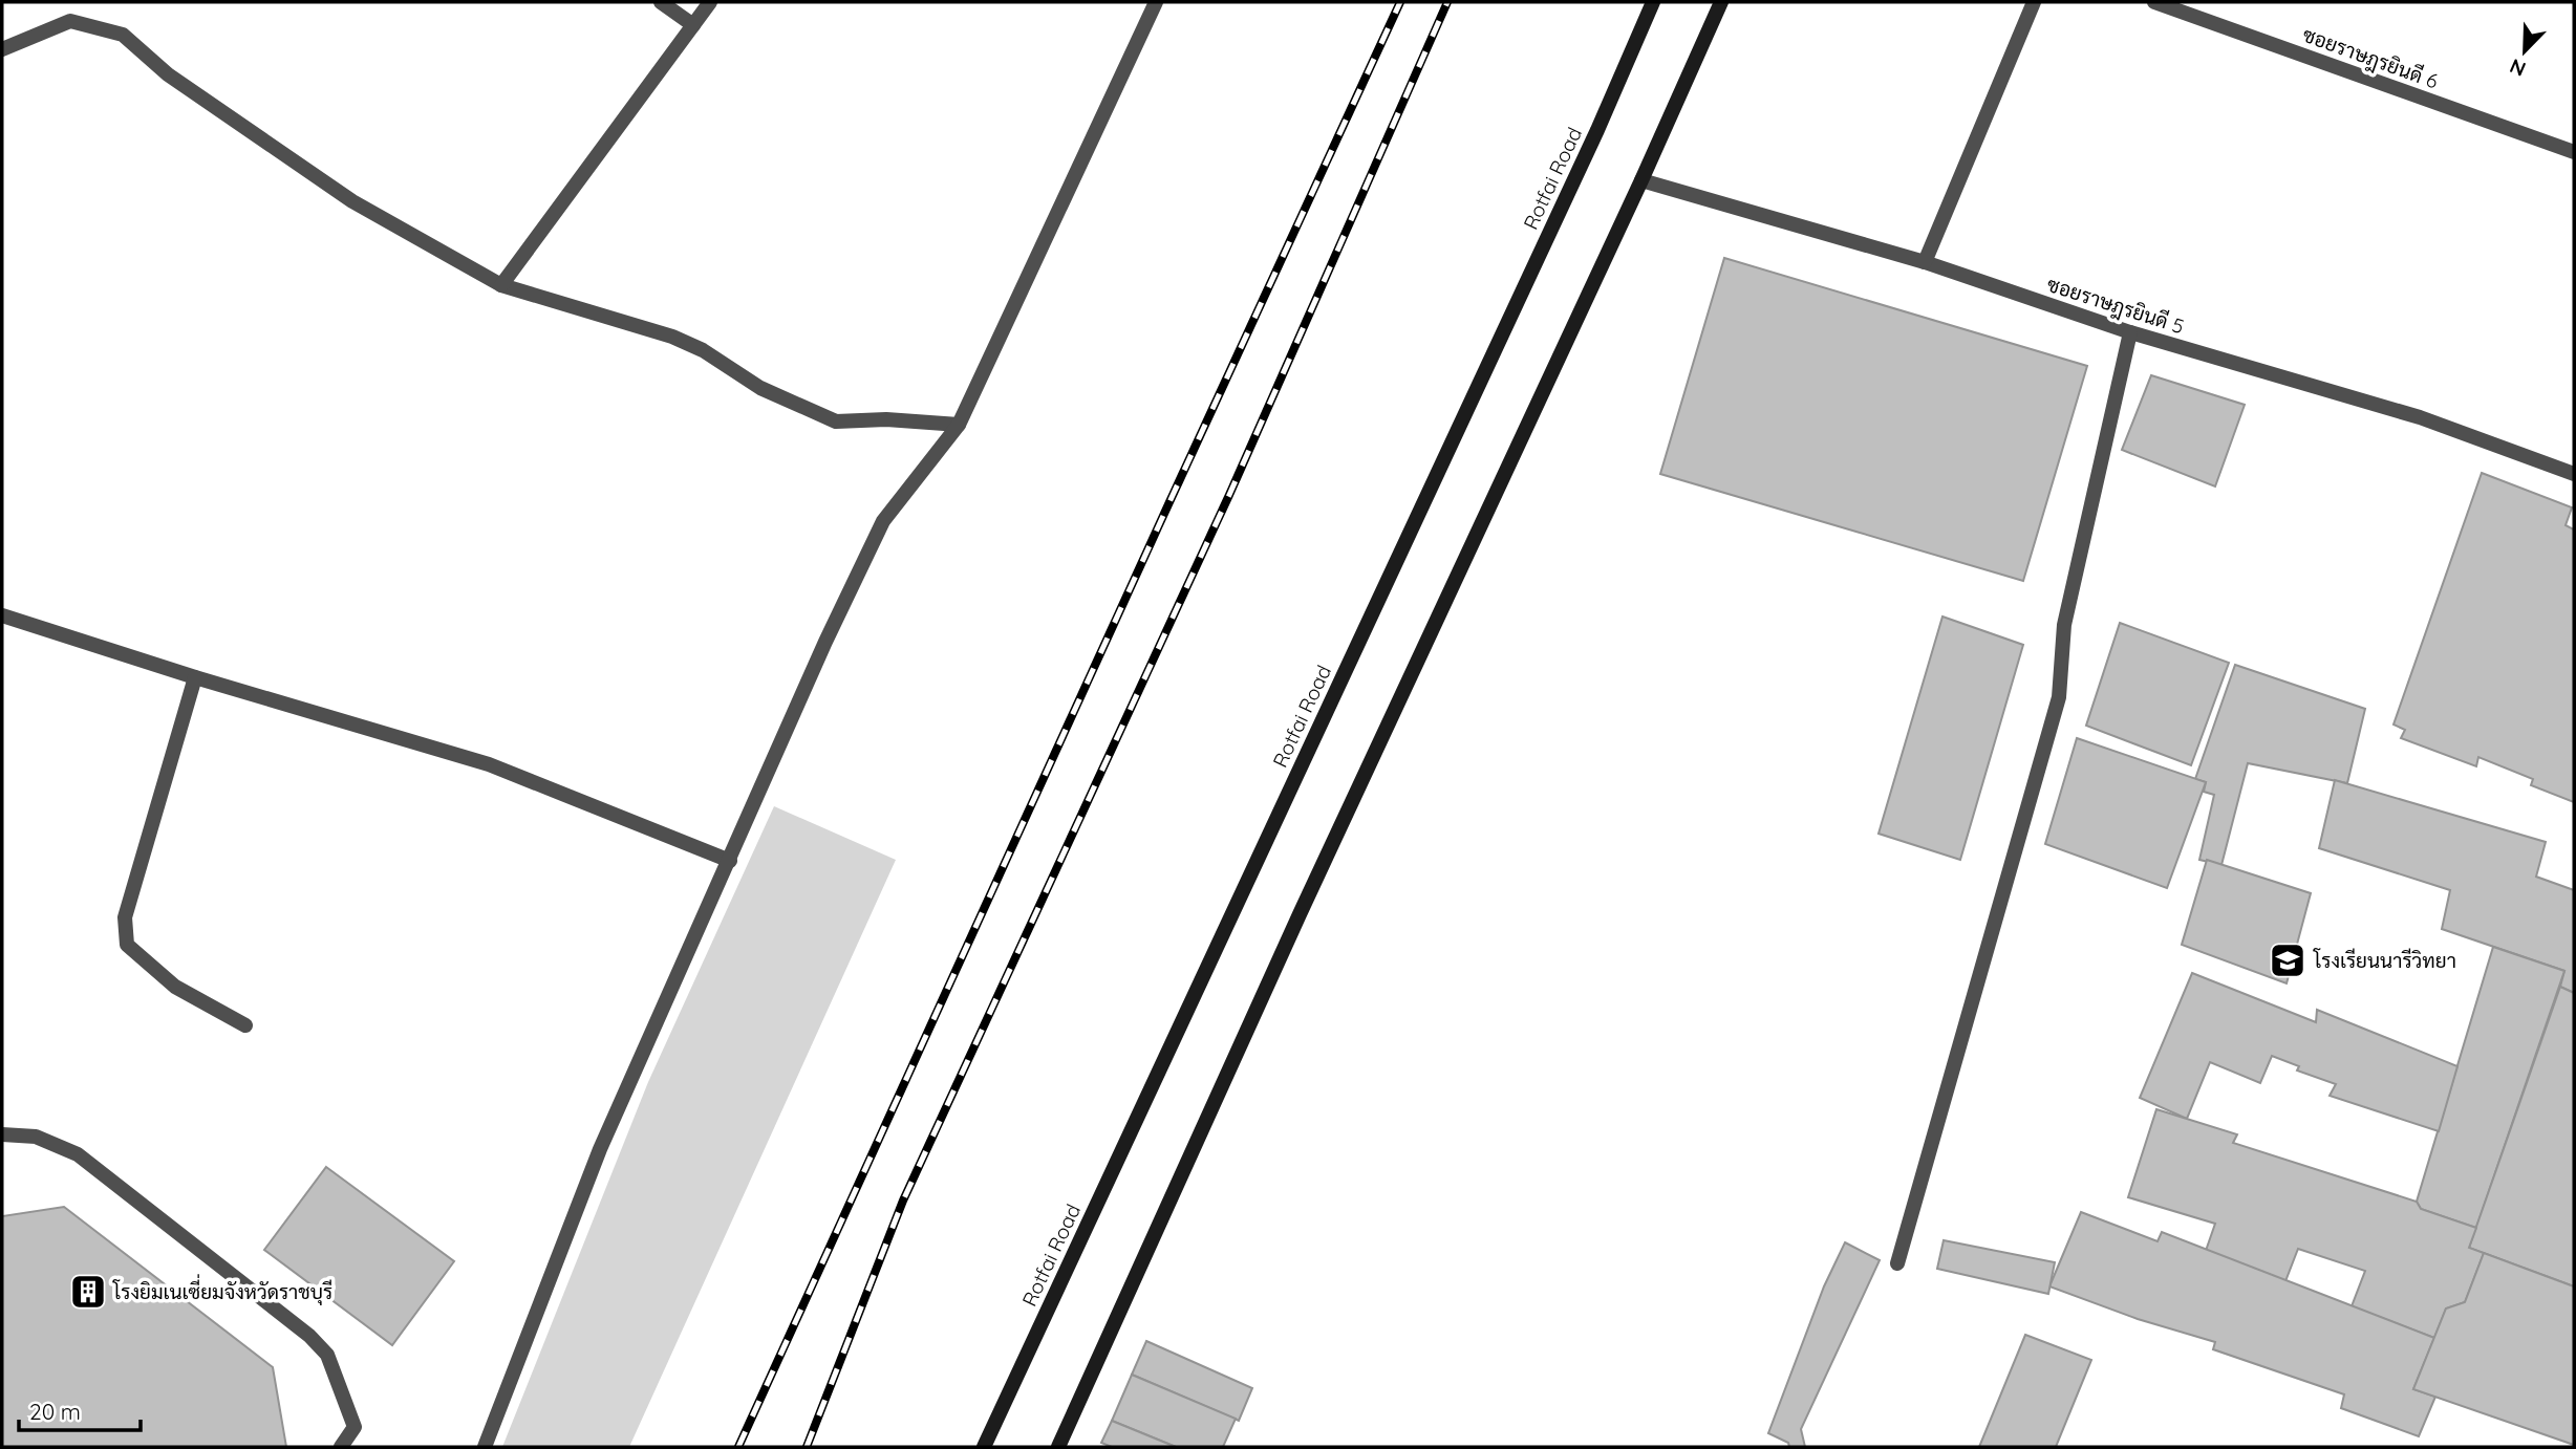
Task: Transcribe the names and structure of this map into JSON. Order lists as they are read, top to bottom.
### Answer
{
  "streets": {
    "street": ["ซอยราษฎรยินดี 6", "Rotfai Road", "ซอยราษฎรยินดี 5"]
  },
  "places": {
    "school or university": ["โรงเรียนนารีวิทยา"],
    "building": ["โรงยิมเนเซี่ยมจังหวัดราชบุรี"]
  },
  "scale_bar": "20 m",
  "north": "bottom left"
}
